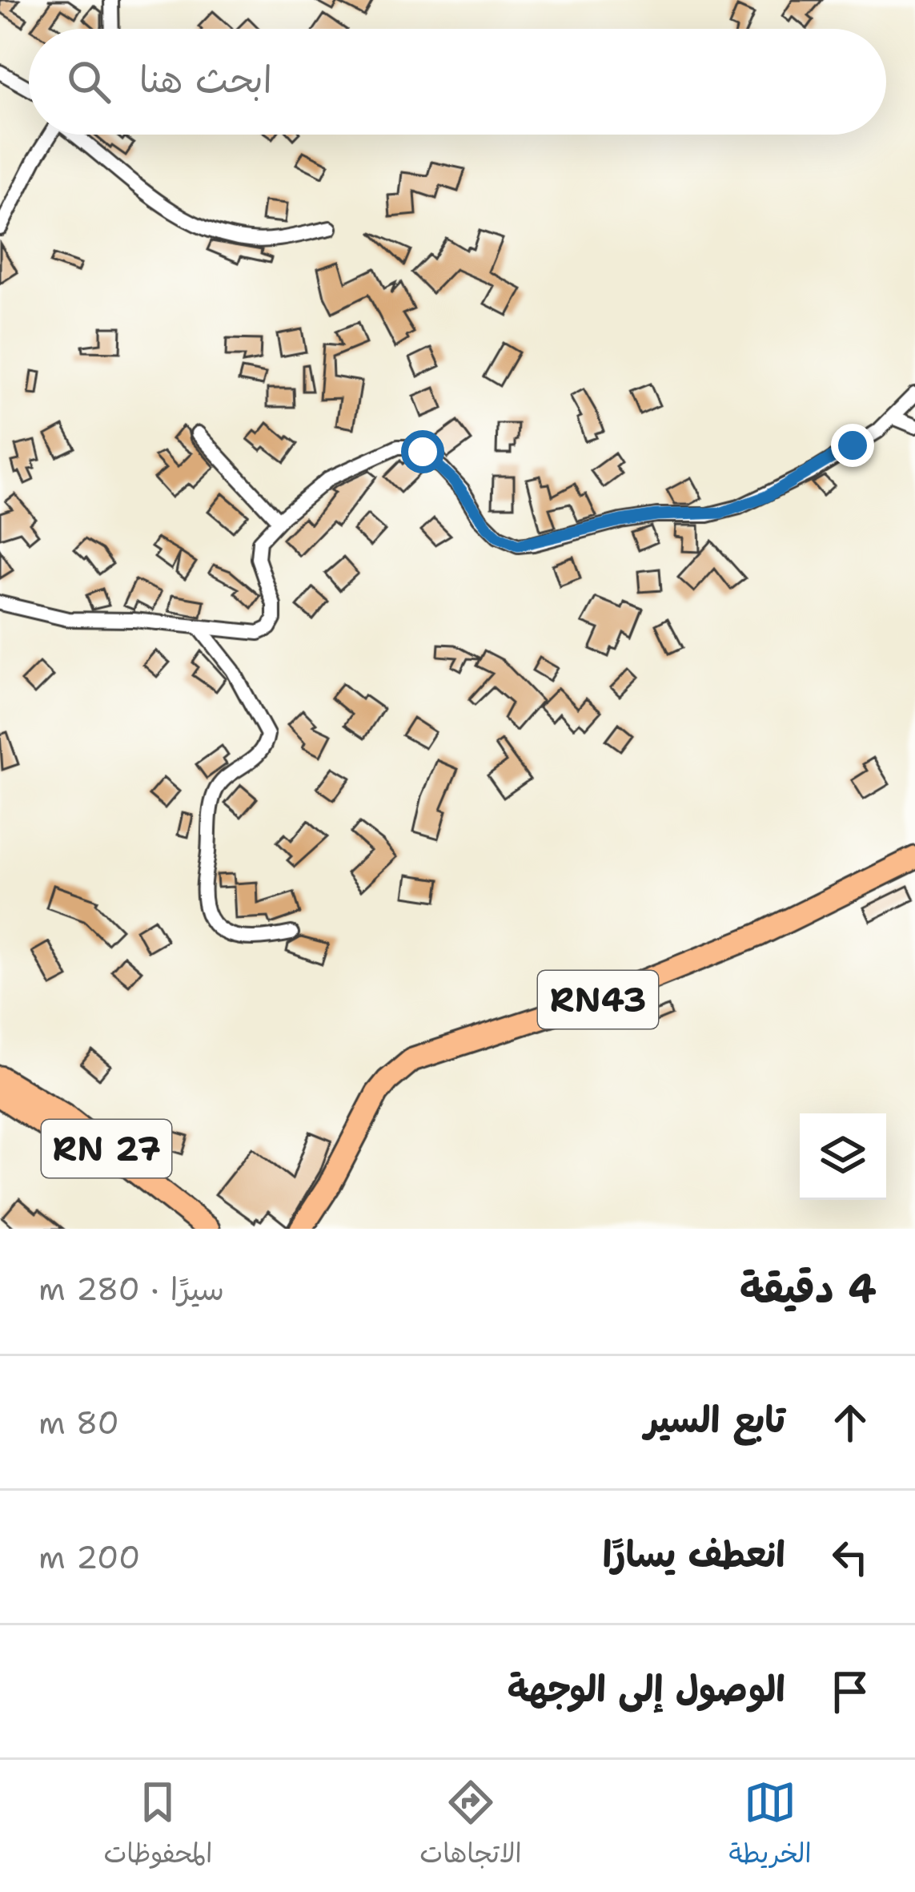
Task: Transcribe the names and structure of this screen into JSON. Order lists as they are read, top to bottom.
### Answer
{
  "streets": {
    "main road": ["RN43", "RN 27"]
  },
  "page": {
    "search": "ابحث هنا",
    "heading": ["4 دقيقة", "سيرًا · 280 m"],
    "list": [
      ["تابع السير", "80 m"],
      ["انعطف يسارًا", "200 m"],
      "الوصول إلى الوجهة"
    ],
    "nav": ["الخريطة", "الاتجاهات", "المحفوظات"]
  }
}
